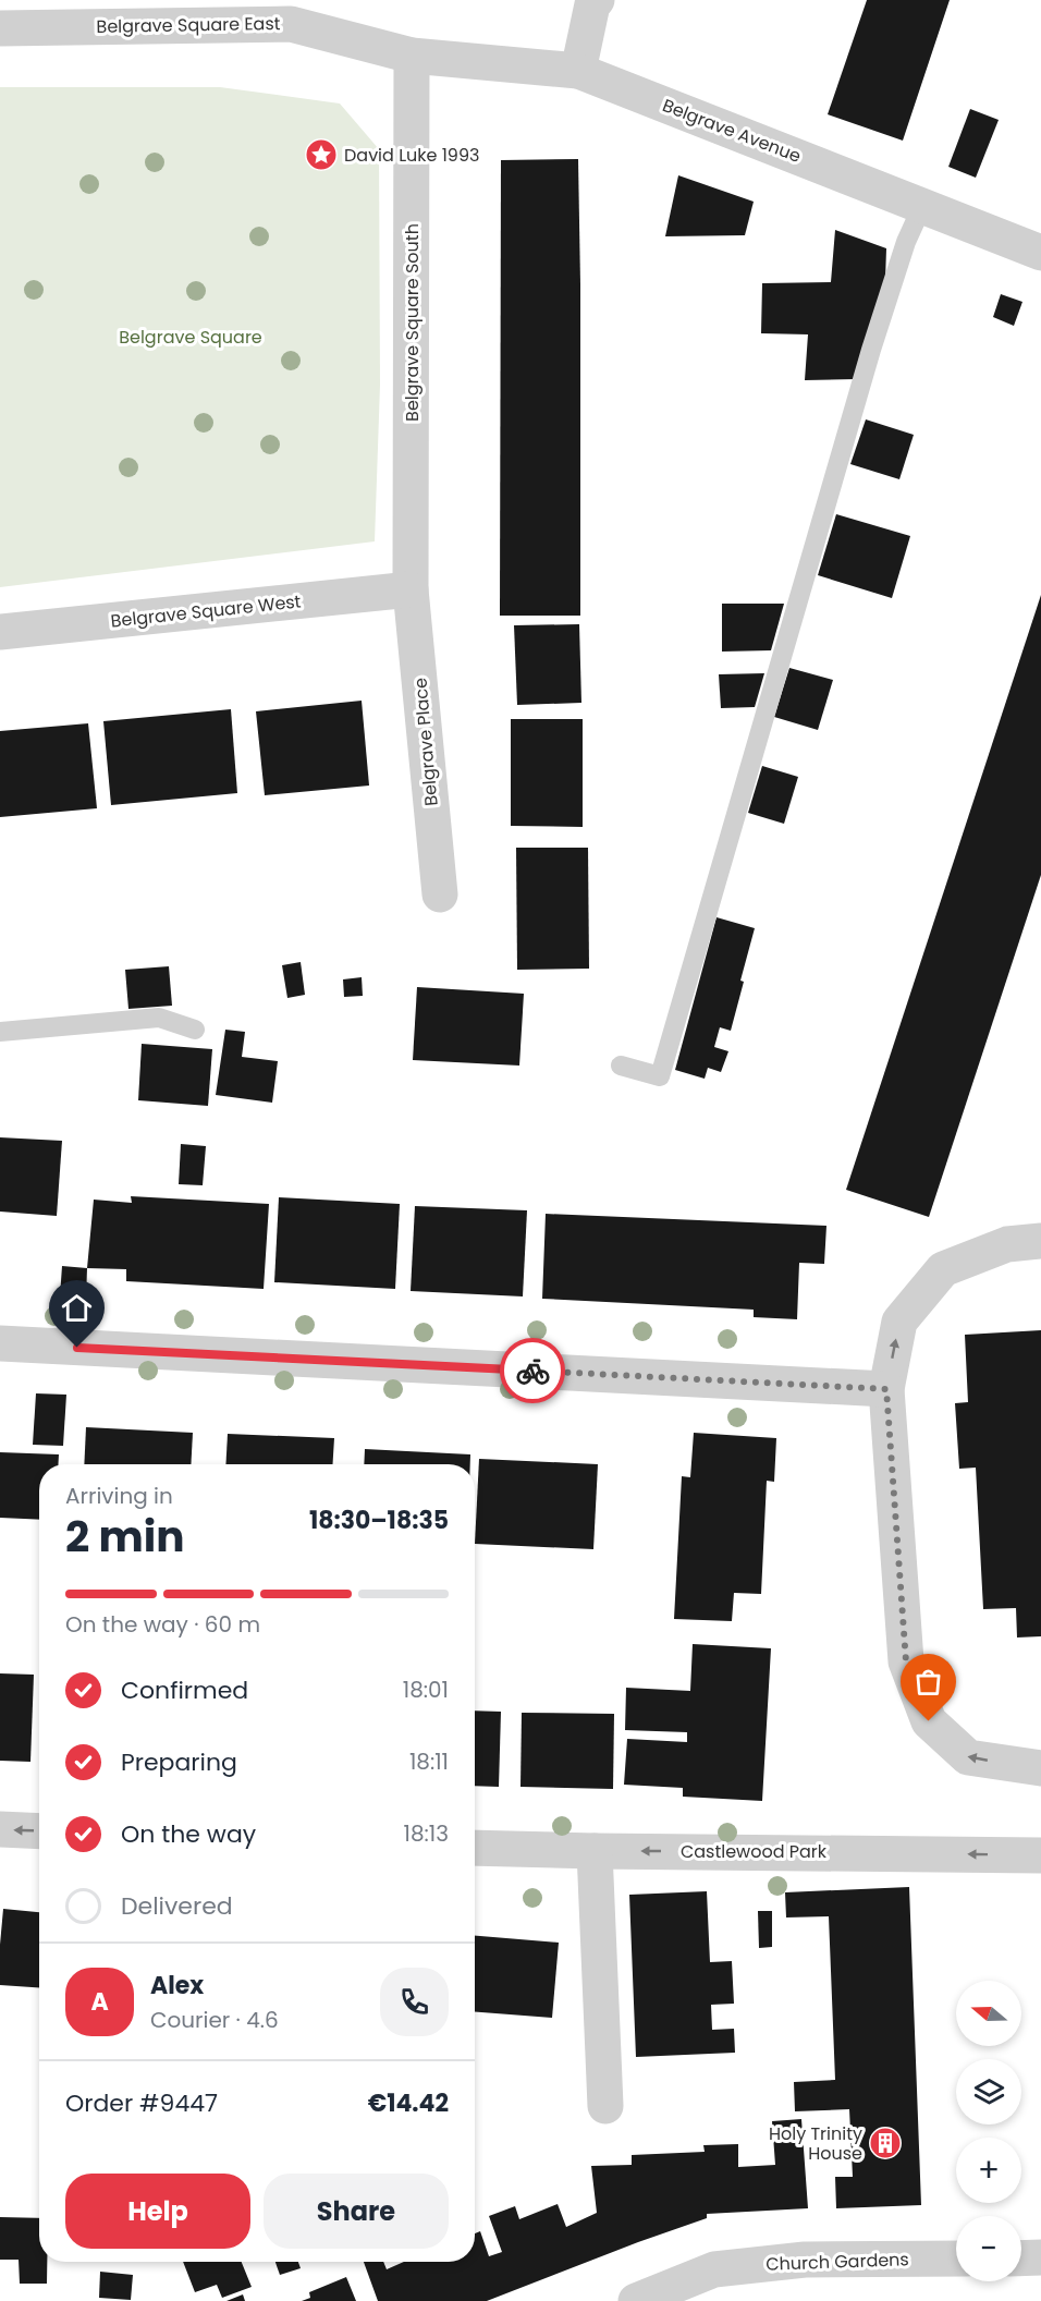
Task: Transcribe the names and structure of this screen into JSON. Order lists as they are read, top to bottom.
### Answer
{
  "streets": {
    "street": [
      "Belgrave Square East",
      "Belgrave Avenue",
      "Belgrave Square South",
      "Belgrave Square West",
      "Belgrave Place",
      "Castlewood Park",
      "Church Gardens"
    ]
  },
  "crossings": [
    ["Belgrave Square East", "Belgrave Avenue"],
    ["Belgrave Square East", "Belgrave Square South"],
    ["Belgrave Avenue", "Belgrave Square South"],
    ["Belgrave Square South", "Belgrave Square West"],
    ["Belgrave Square South", "Belgrave Place"],
    ["Belgrave Square West", "Belgrave Place"]
  ],
  "one_way": ["Castlewood Park"],
  "parks": ["Belgrave Square"],
  "places": {
    "place": ["David Luke 1993"],
    "building": ["Holy Trinity House"]
  },
  "north": "left",
  "page": {
    "heading": ["2 min", "Arriving in", "18:30–18:35"],
    "panel": [
      "Alex",
      "Courier · 4.6",
      "Order #9447",
      "€14.42"
    ],
    "bar": "On the way · 60 m",
    "list": [
      ["Confirmed", "18:01"],
      ["Preparing", "18:11"],
      ["On the way", "18:13"],
      "Delivered"
    ],
    "round": "A",
    "map_buttons": ["+", "−"],
    "buttons": ["Help", "Share"]
  }
}
